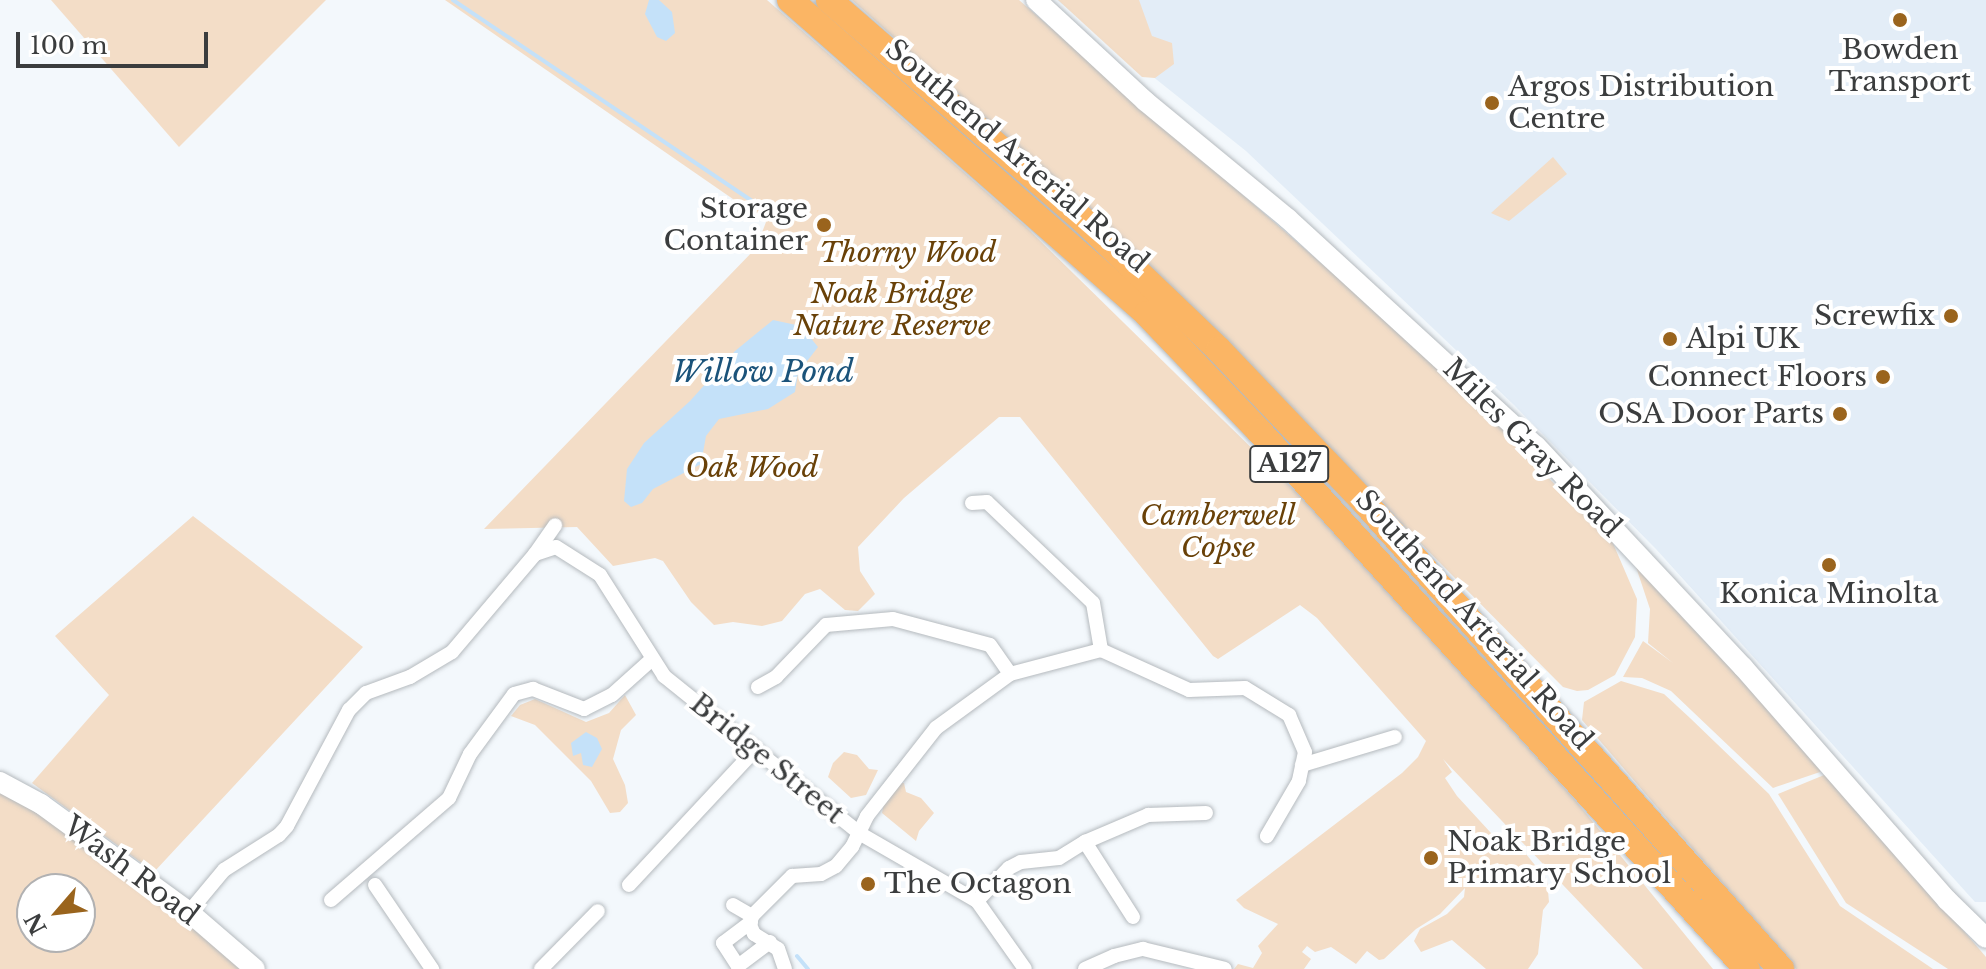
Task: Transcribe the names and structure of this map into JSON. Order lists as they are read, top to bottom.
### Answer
{
  "streets": {
    "highway": ["Southend Arterial Road", "A127"],
    "street": ["Miles Gray Road", "Bridge Street", "Wash Road"]
  },
  "water": ["Willow Pond"],
  "parks": [
    "Thorny Wood",
    "Noak Bridge Nature Reserve",
    "Oak Wood",
    "Camberwell Copse"
  ],
  "places": [
    "Bowden Transport",
    "Argos Distribution Centre",
    "Storage Container",
    "Screwfix",
    "Alpi UK",
    "Connect Floors",
    "OSA Door Parts",
    "Konica Minolta",
    "Noak Bridge Primary School",
    "The Octagon"
  ],
  "scale_bar": "100 m",
  "north": "bottom left"
}
